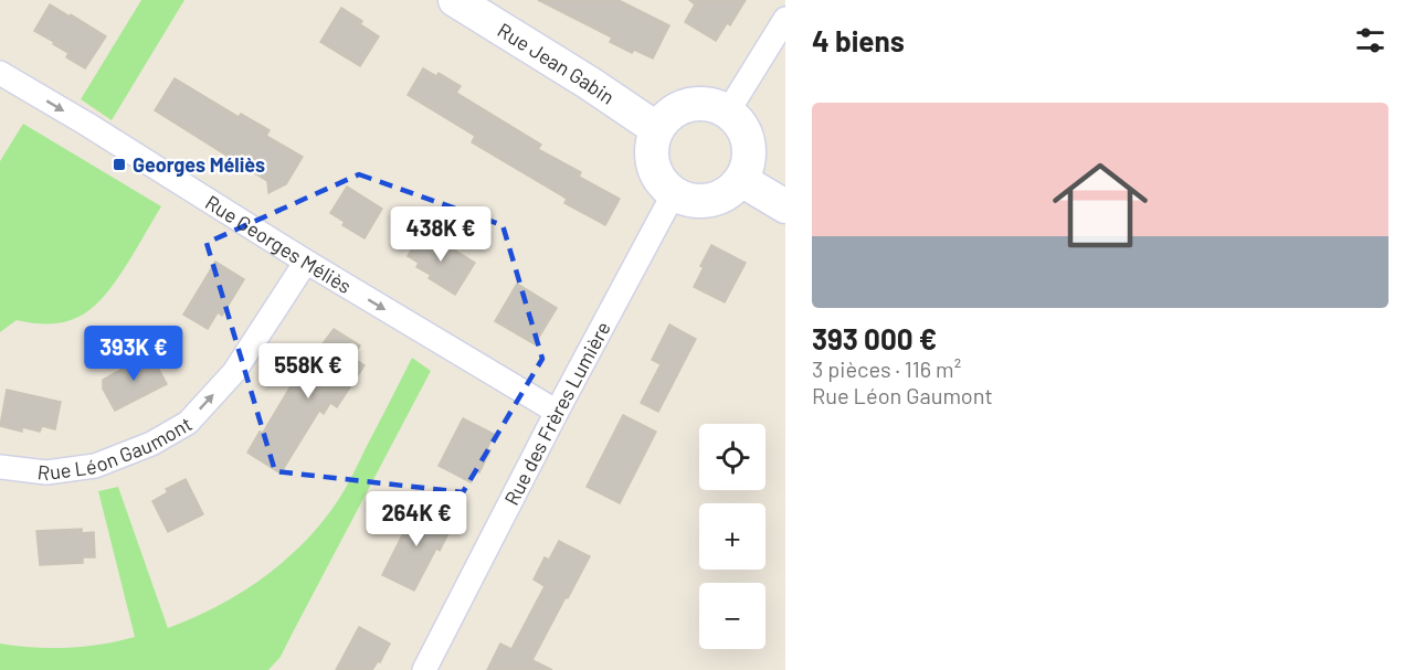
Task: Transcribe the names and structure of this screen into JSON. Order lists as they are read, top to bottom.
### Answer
{
  "streets": {
    "street": [
      "Rue Jean Gabin",
      "Rue Georges Méliès",
      "Rue des Frères Lumière",
      "Rue Léon Gaumont"
    ]
  },
  "crossings": [
    ["Rue Jean Gabin", "Rue des Frères Lumière"],
    ["Rue Georges Méliès", "Rue des Frères Lumière"],
    ["Rue Georges Méliès", "Rue Léon Gaumont"]
  ],
  "one_way": ["Rue Georges Méliès", "Rue Léon Gaumont"],
  "places": {
    "transit": ["Georges Méliès"]
  },
  "page": {
    "heading": "4 biens",
    "list": [
      {
        "name": "393 000 €",
        "note": "3 pièces · 116 m² · Rue Léon Gaumont"
      }
    ],
    "price": [
      "438K €",
      "393K €",
      "558K €",
      "264K €"
    ],
    "map_buttons": ["+", "−"]
  }
}
